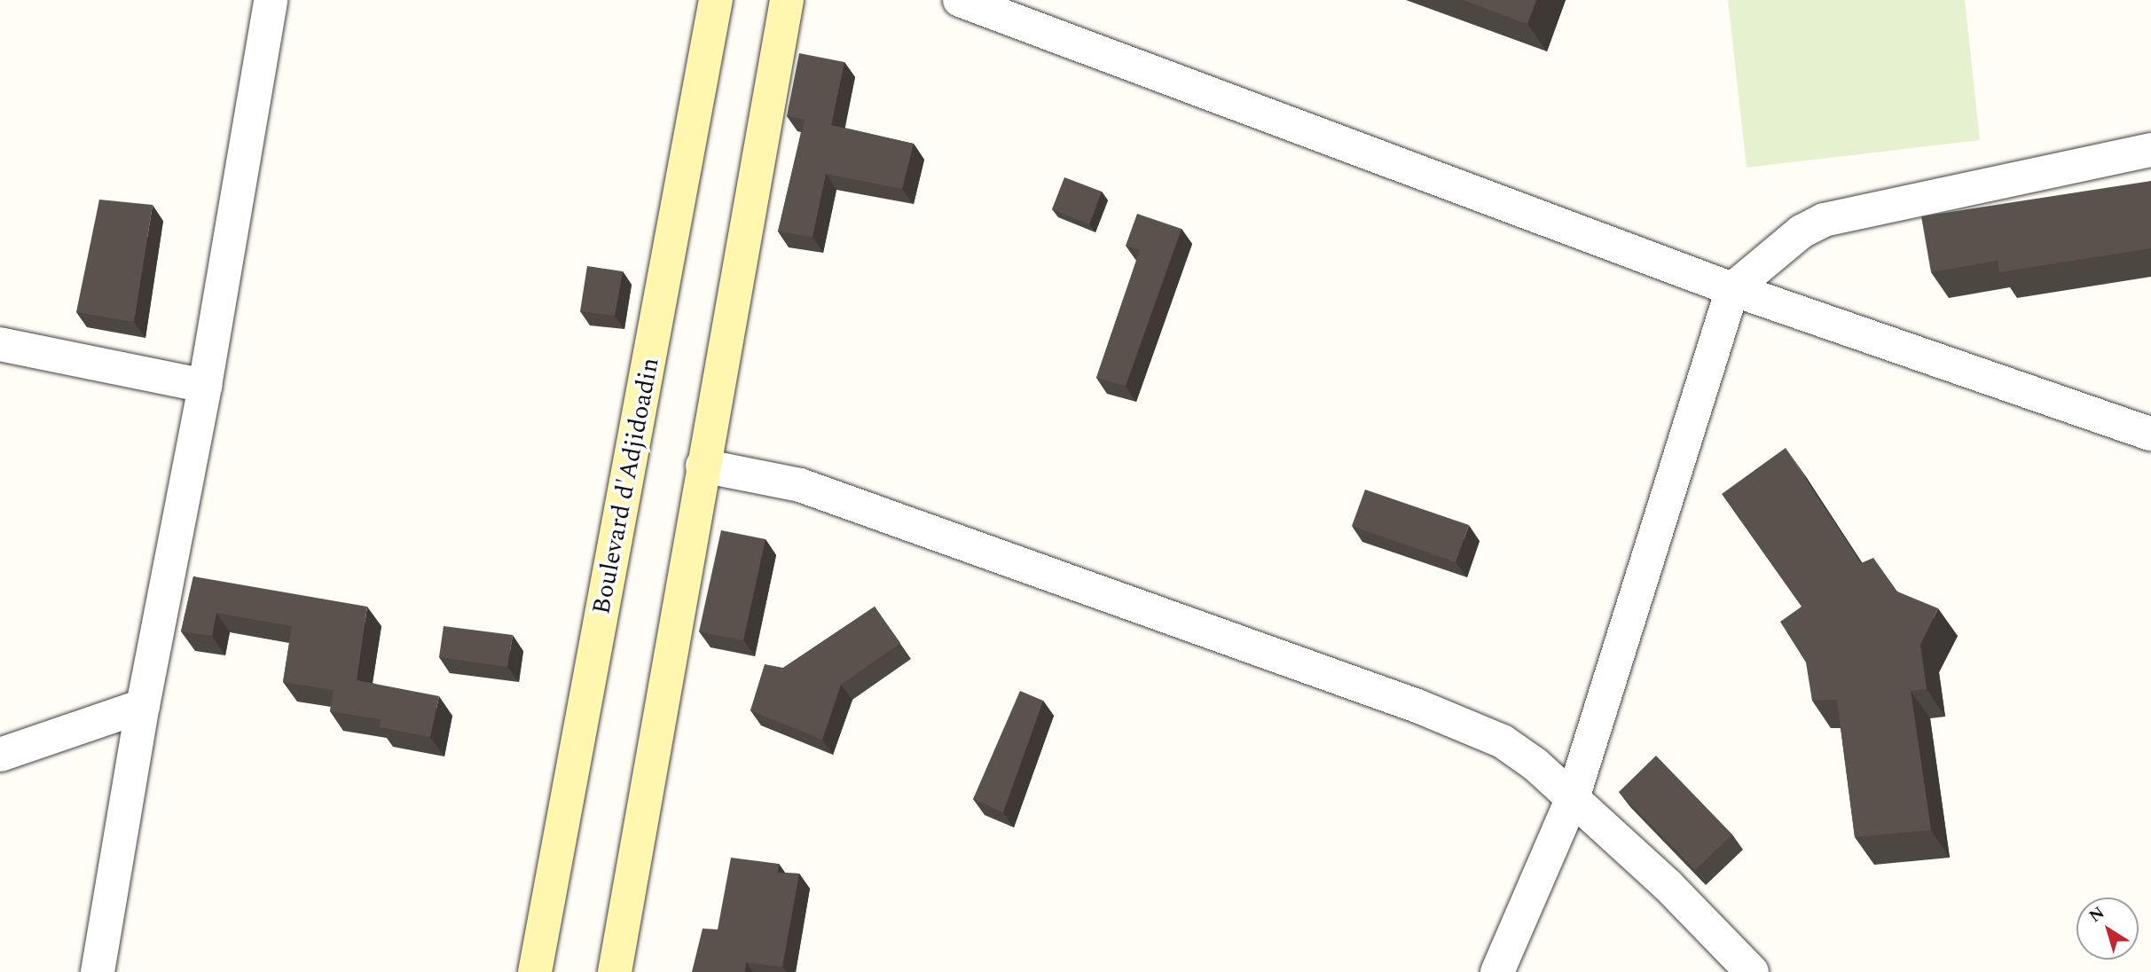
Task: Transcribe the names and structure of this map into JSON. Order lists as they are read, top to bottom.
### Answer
{
  "streets": {
    "main road": ["Boulevard d'Adjidoadin"]
  },
  "north": "top left"
}
